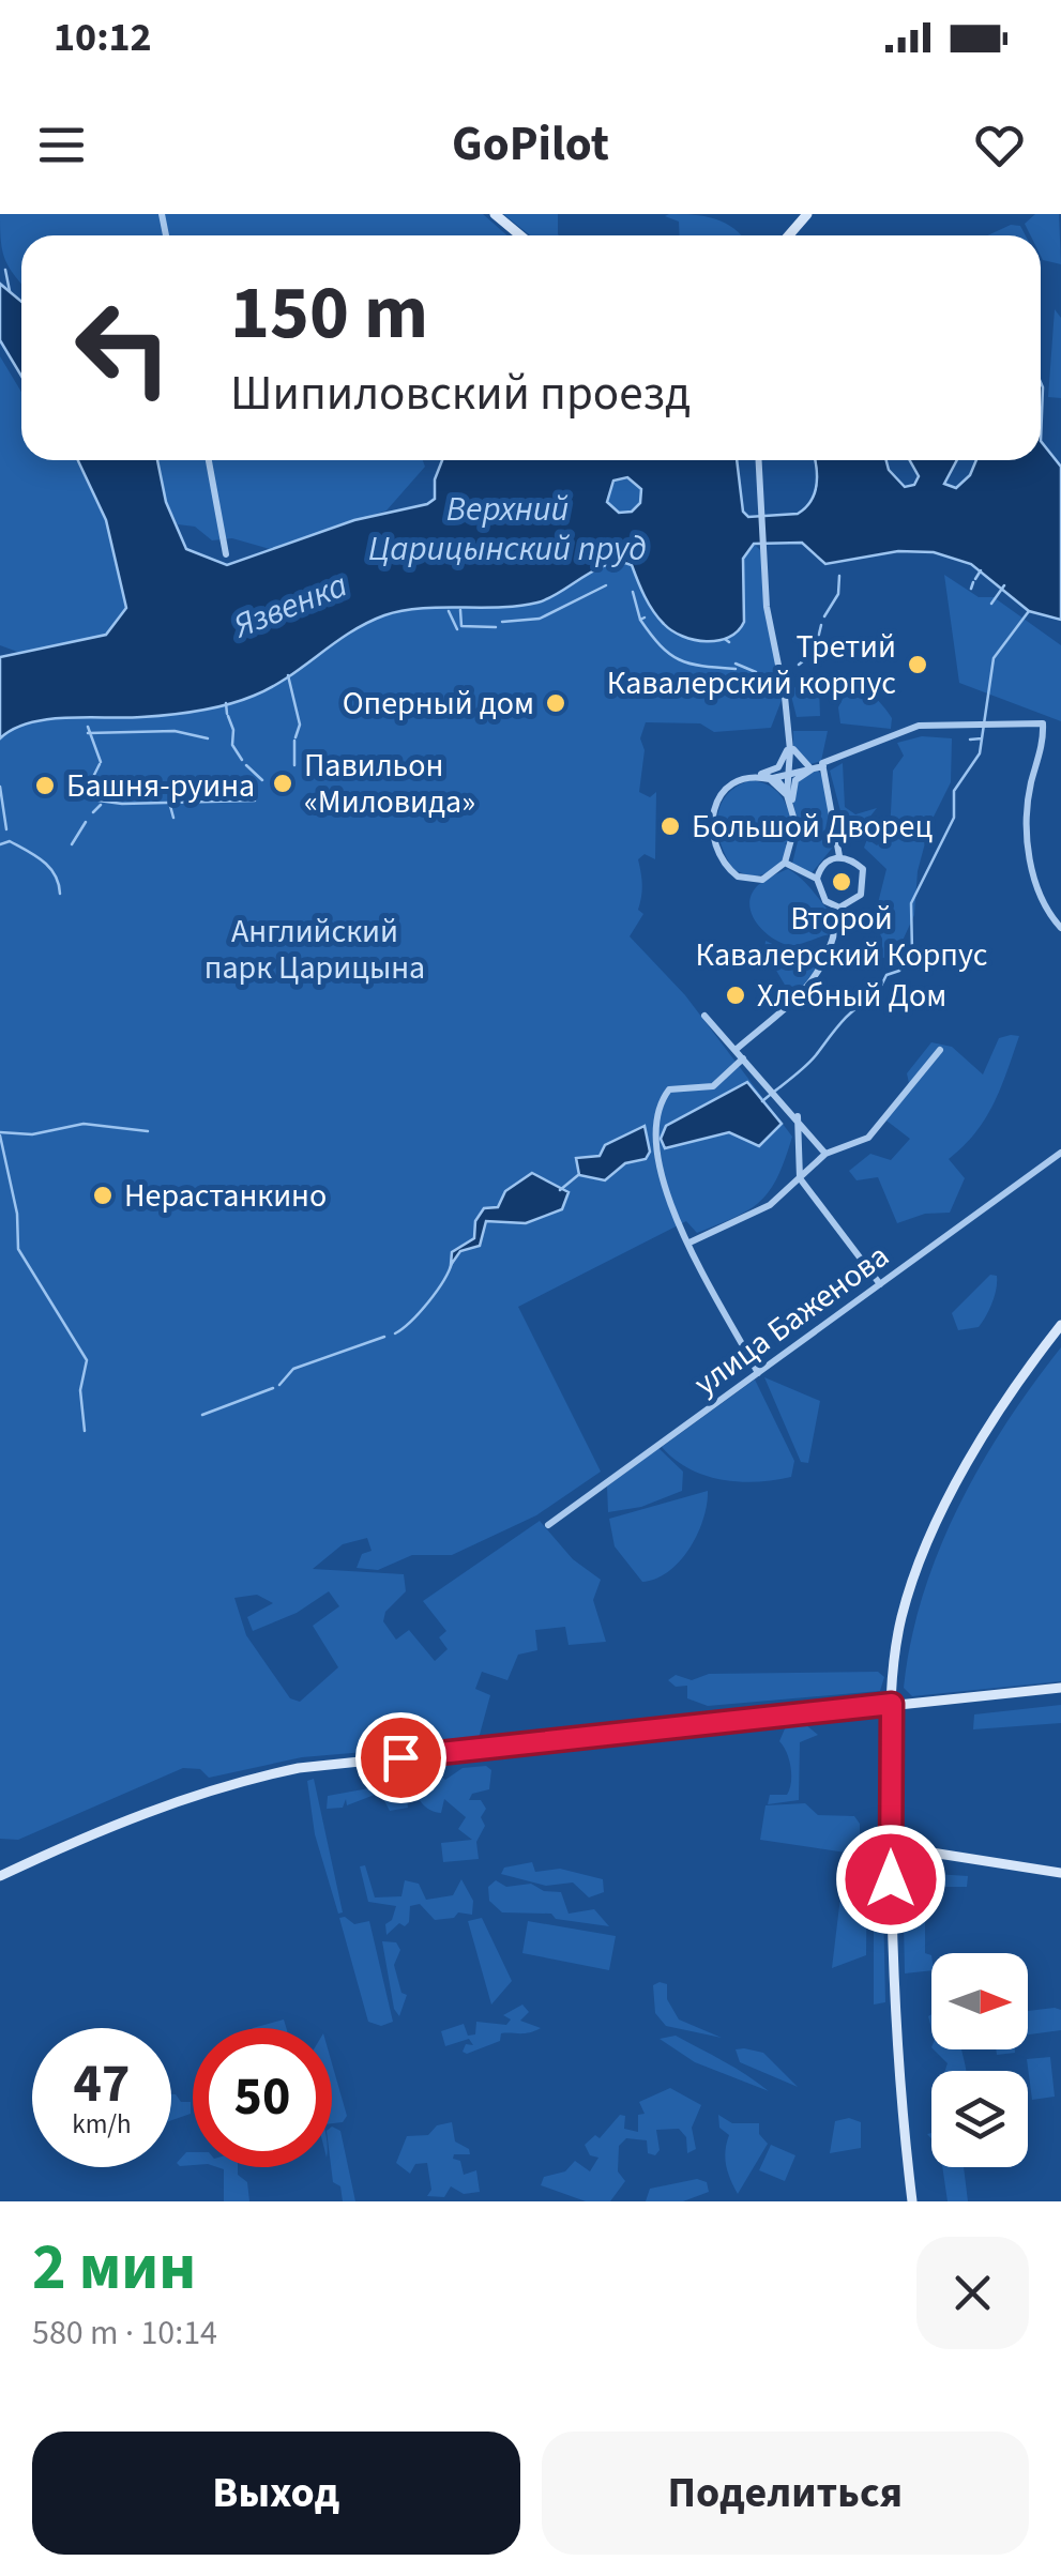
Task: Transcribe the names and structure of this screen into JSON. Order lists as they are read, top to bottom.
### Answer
{
  "streets": {
    "street": ["улица Баженова"]
  },
  "water": ["Верхний Царицынский пруд", "Язвенка"],
  "parks": ["Английский парк Царицына"],
  "places": [
    "Третий Кавалерский корпус",
    "Оперный дом",
    "Павильон «Миловида»",
    "Башня-руина",
    "Большой Дворец",
    "Второй Кавалерский Корпус",
    "Хлебный Дом",
    "Нерастанкино"
  ],
  "north": "right",
  "page": {
    "status": "10:12",
    "header": "GoPilot",
    "turn": ["150 m", "Шипиловский проезд"],
    "speed": "47 km/h",
    "limit": "50",
    "heading": ["2 мин", "580 m · 10:14"],
    "buttons": ["Выход", "Поделиться"]
  }
}
